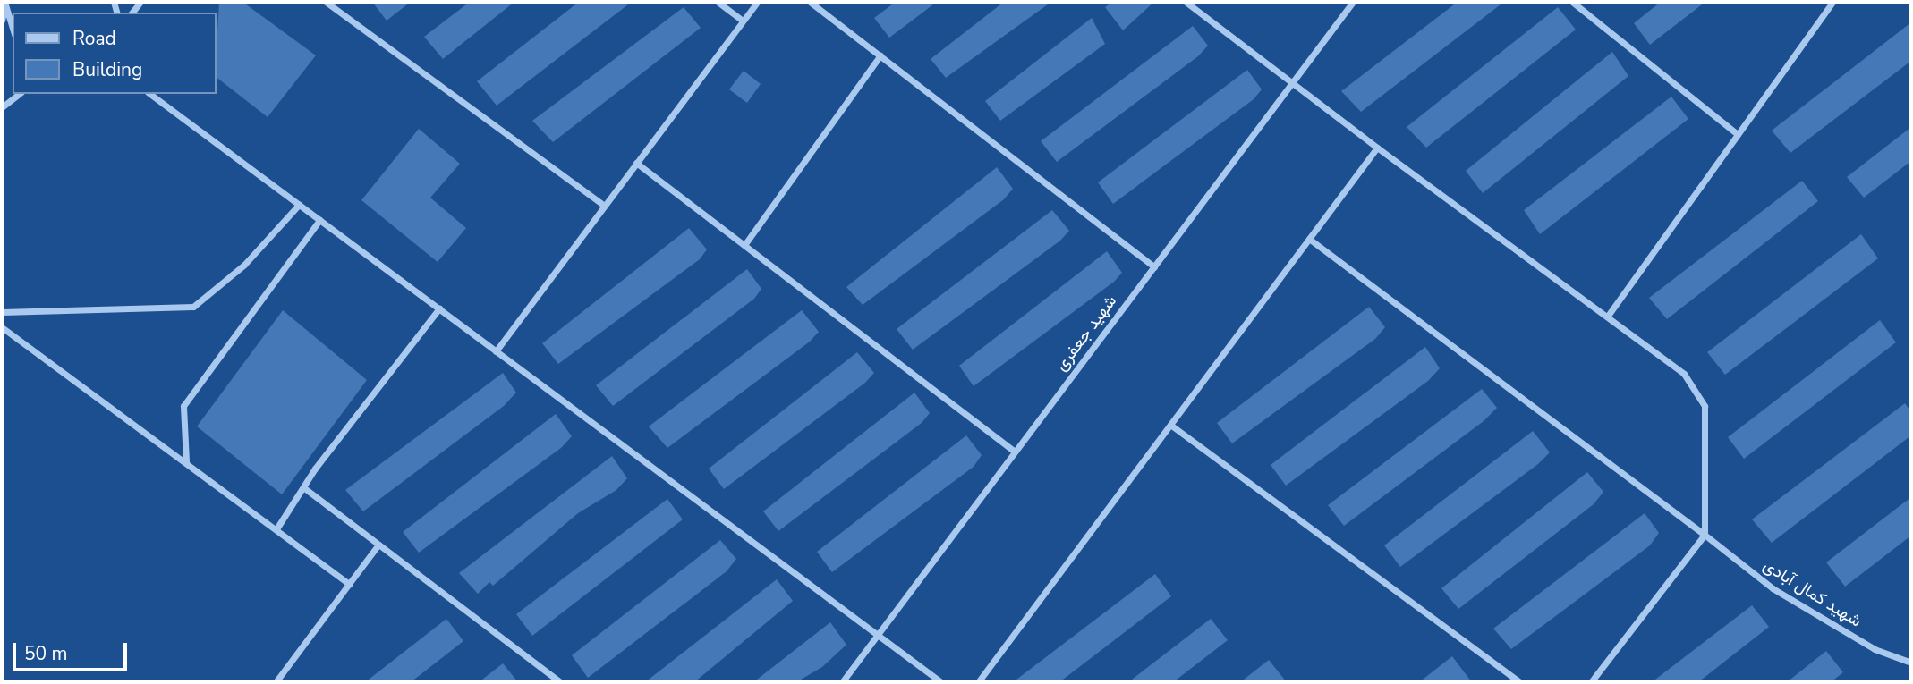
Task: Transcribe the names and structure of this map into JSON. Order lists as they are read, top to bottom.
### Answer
{
  "streets": {
    "street": ["شهید جعفری", "شهید کمال آبادی"]
  },
  "legend": ["Road", "Building"],
  "scale_bar": "50 m"
}
